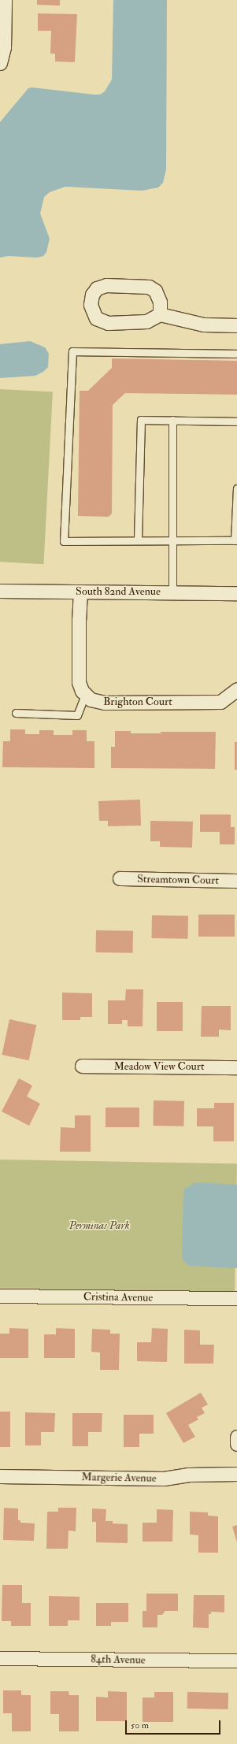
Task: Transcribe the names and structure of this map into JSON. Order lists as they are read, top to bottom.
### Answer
{
  "streets": {
    "street": [
      "South 82nd Avenue",
      "Brighton Court",
      "Streamtown Court",
      "Meadow View Court",
      "Cristina Avenue",
      "Margerie Avenue",
      "84th Avenue"
    ]
  },
  "parks": ["Perminas Park"],
  "scale_bar": "50 m"
}
